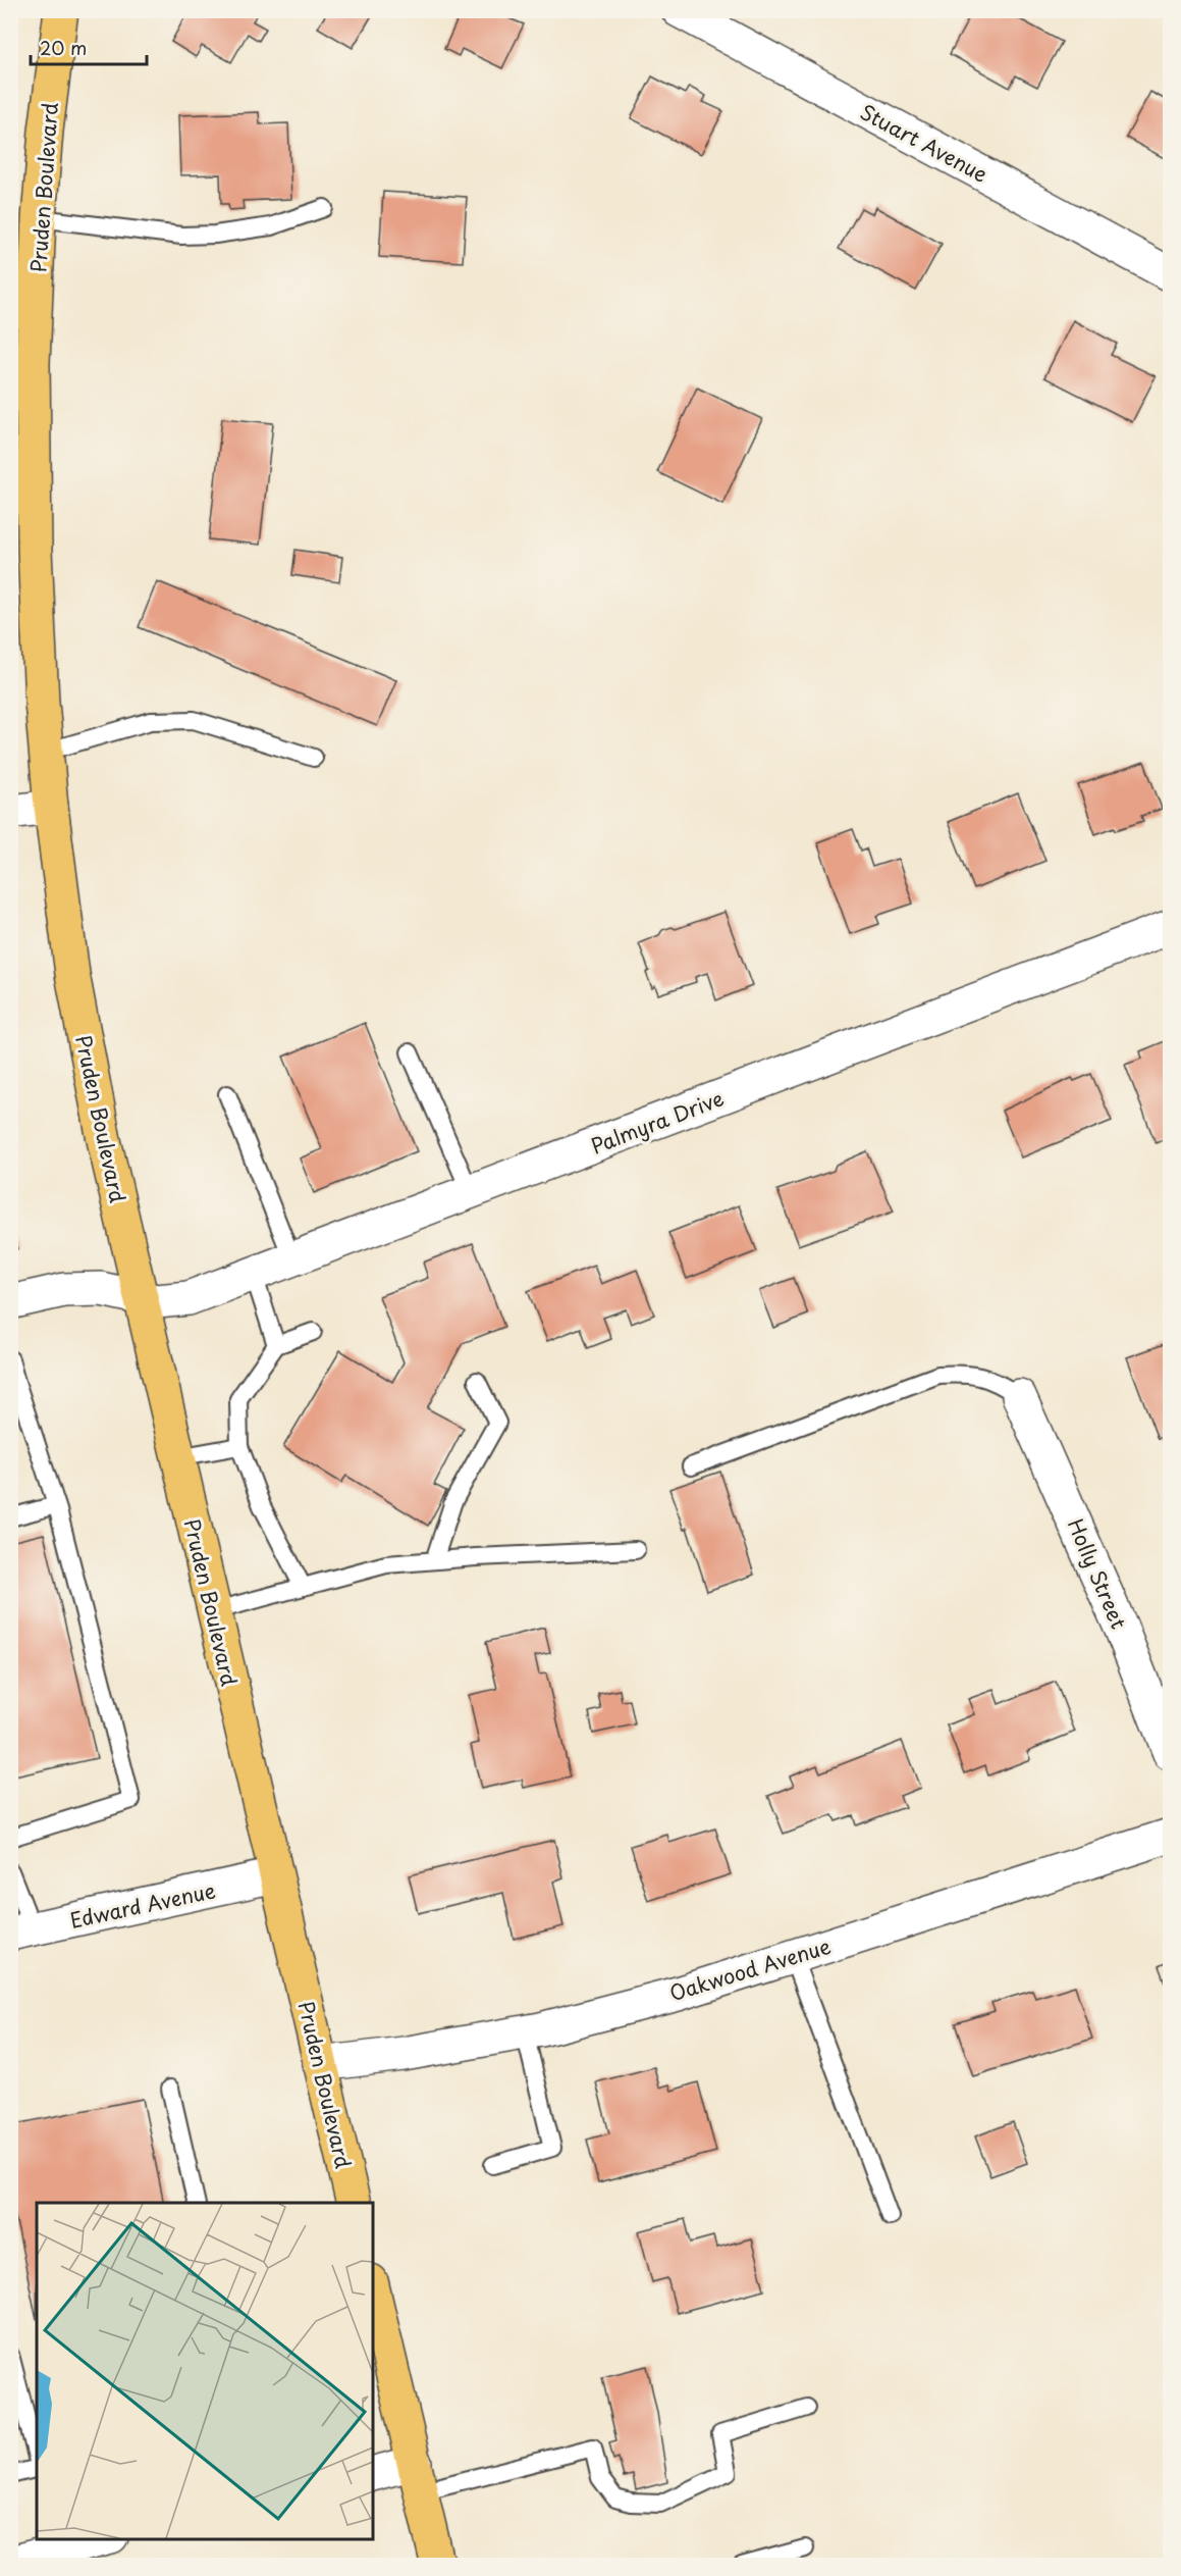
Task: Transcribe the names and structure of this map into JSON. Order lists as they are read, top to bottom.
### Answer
{
  "streets": {
    "main road": ["Pruden Boulevard"],
    "street": [
      "Stuart Avenue",
      "Palmyra Drive",
      "Holly Street",
      "Edward Avenue",
      "Oakwood Avenue"
    ]
  },
  "crossings": [
    ["Pruden Boulevard", "Palmyra Drive"],
    ["Pruden Boulevard", "Edward Avenue"],
    ["Pruden Boulevard", "Oakwood Avenue"]
  ],
  "scale_bar": "20 m"
}
